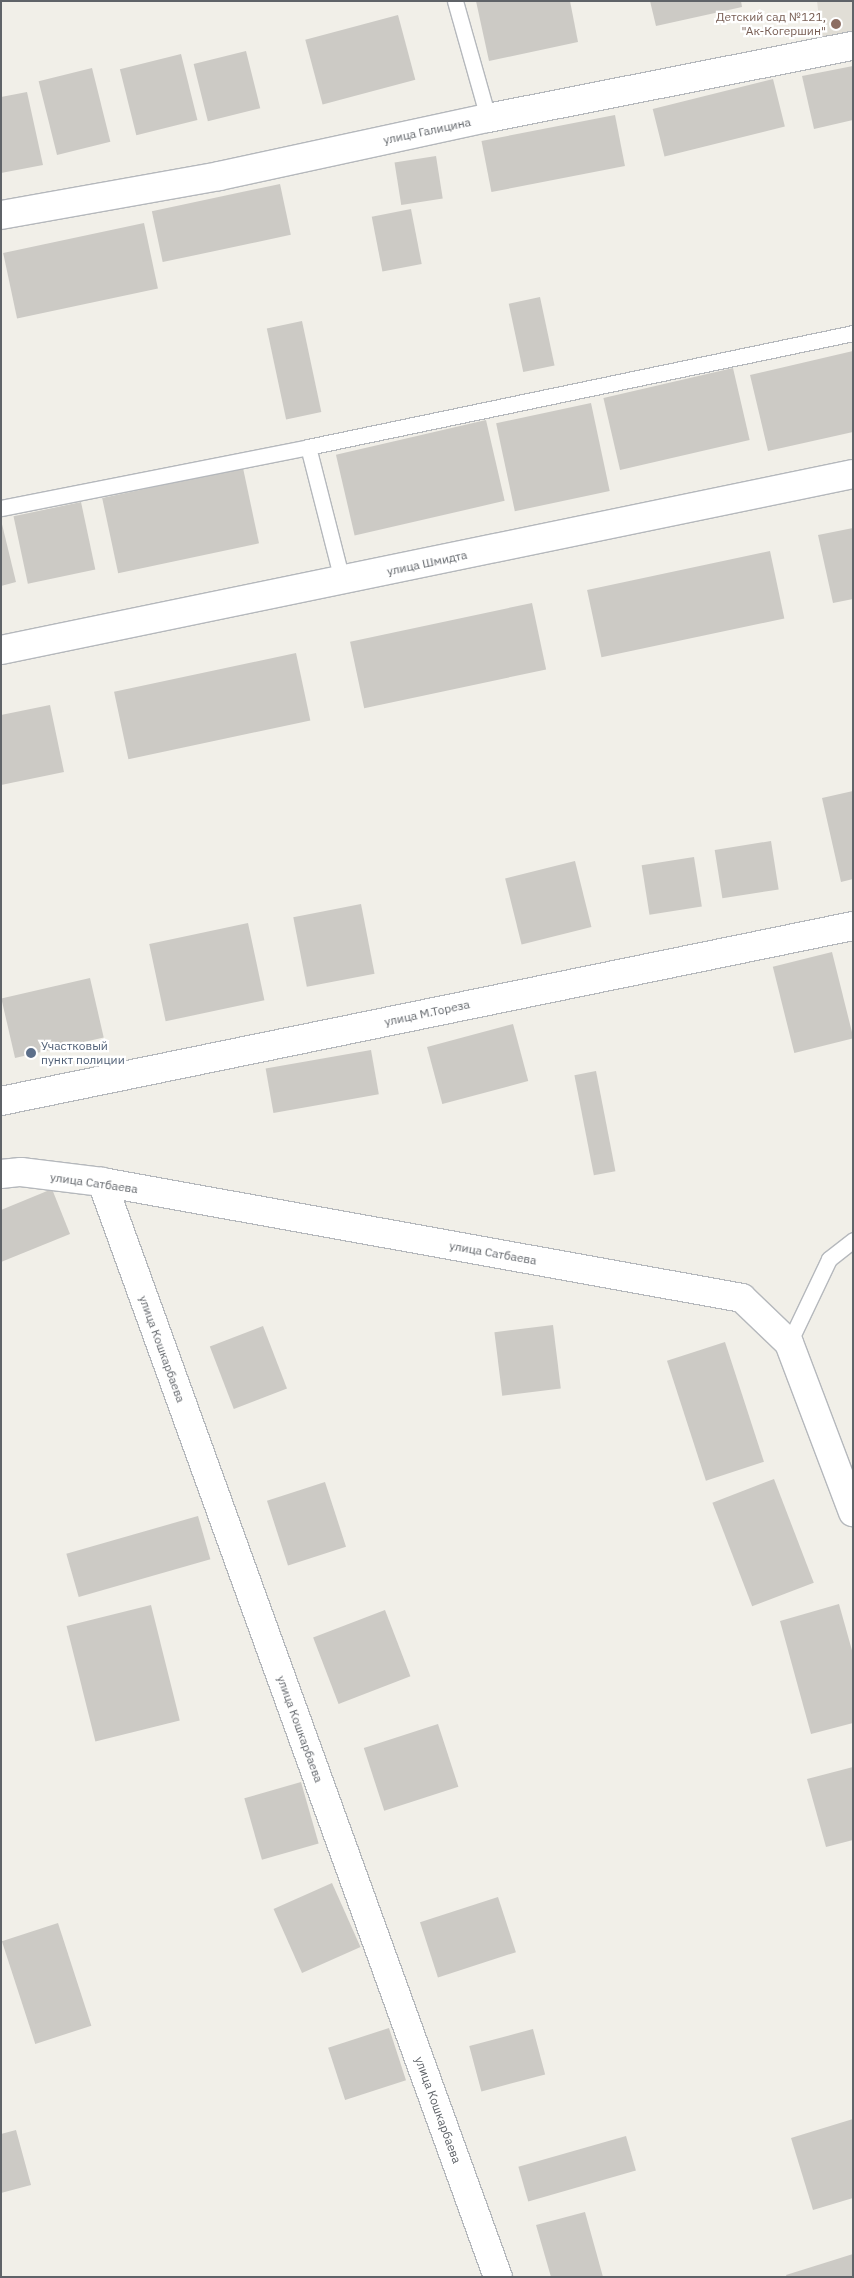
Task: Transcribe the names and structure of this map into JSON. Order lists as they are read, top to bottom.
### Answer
{
  "streets": {
    "street": [
      "улица Галицина",
      "улица Шмидта",
      "улица М.Тореза",
      "улица Сатбаева",
      "улица Кошкарбаева"
    ]
  },
  "crossings": [
    ["улица Сатбаева", "улица Кошкарбаева"]
  ],
  "places": ["Детский сад №121, \"Ак-Когершин\"", "Участковый пункт полиции"]
}
